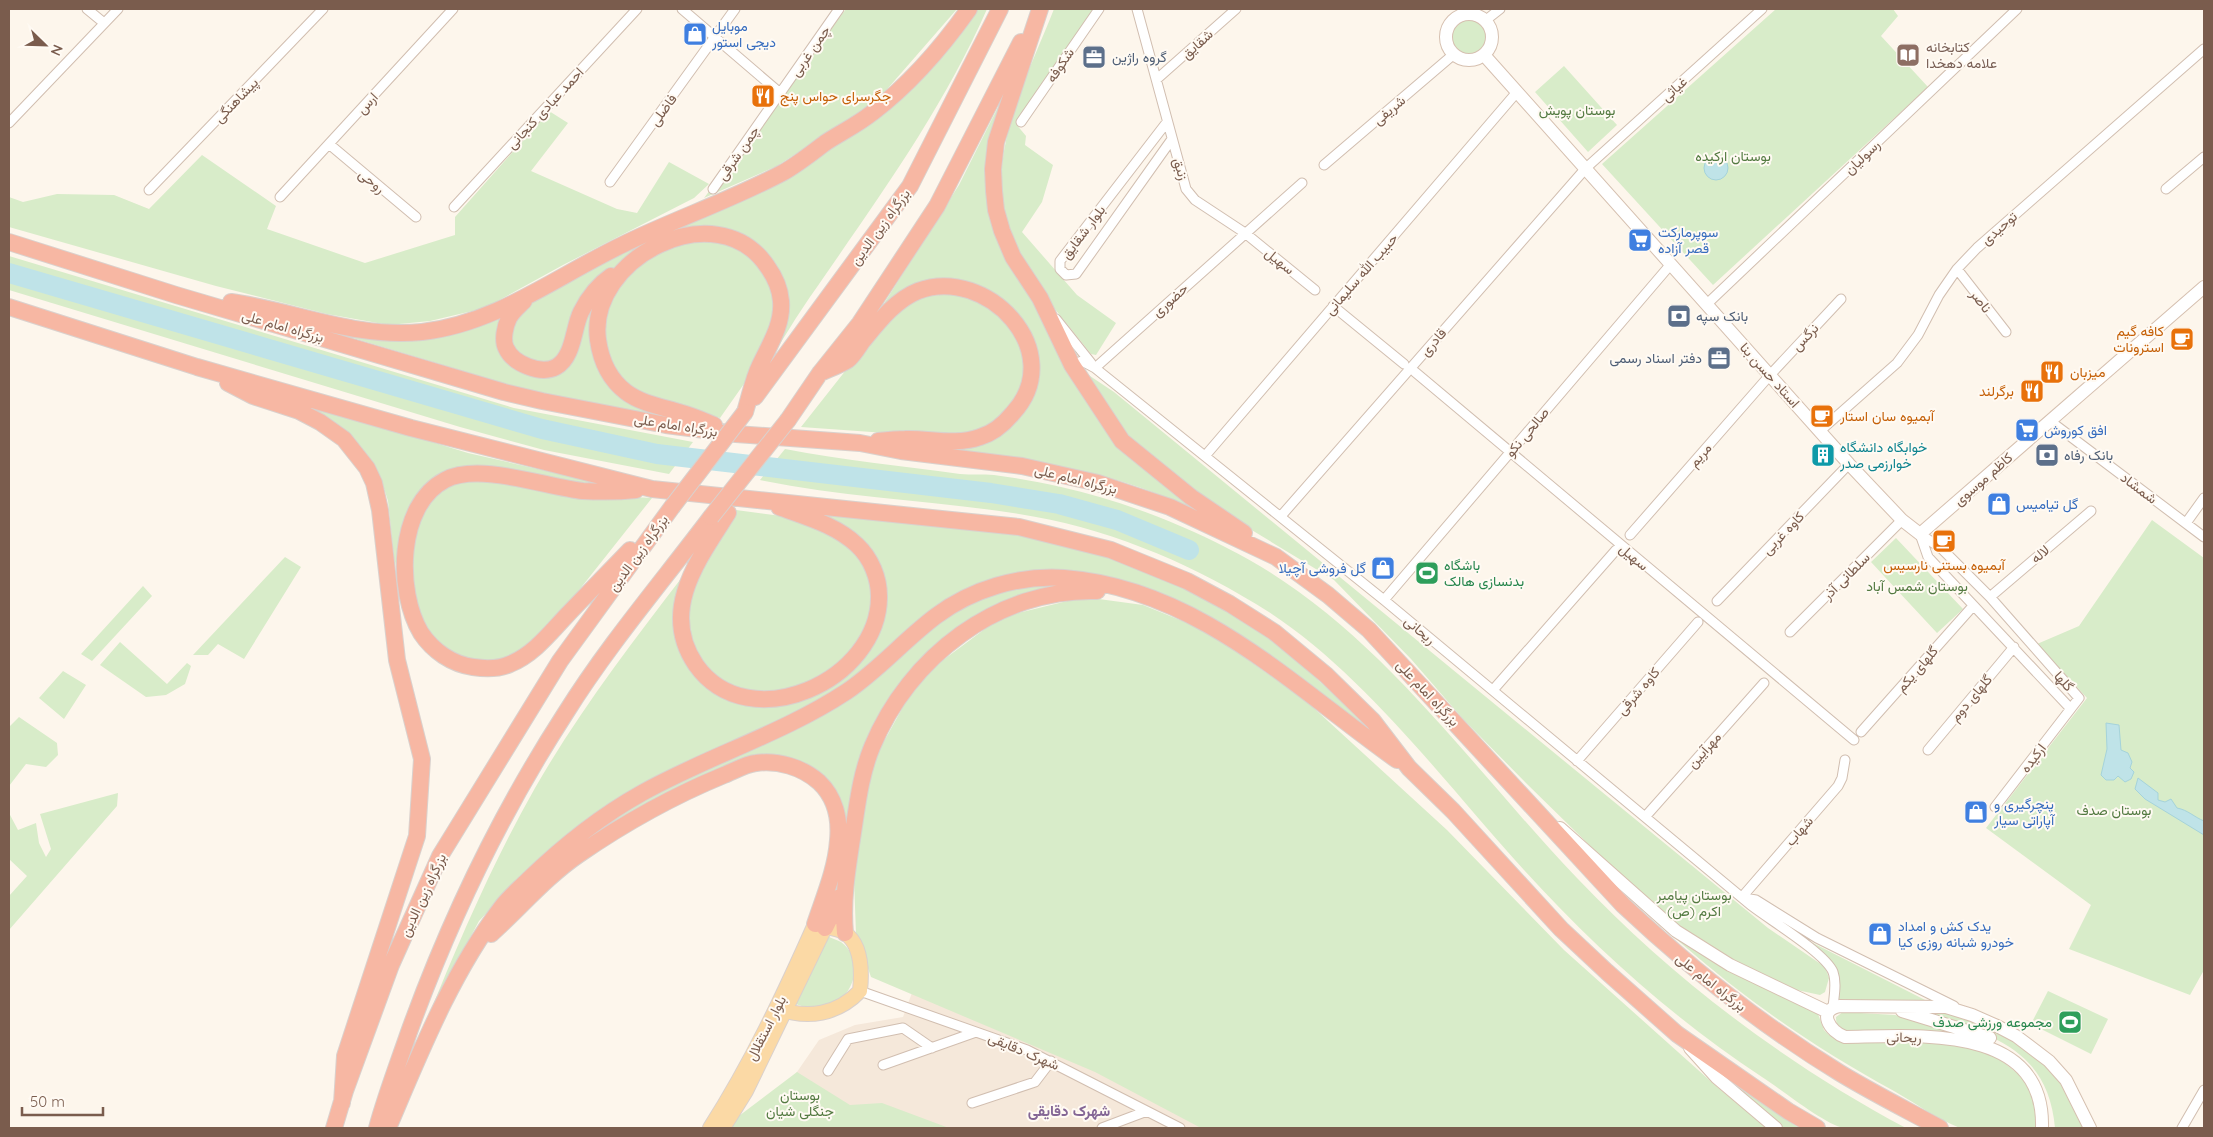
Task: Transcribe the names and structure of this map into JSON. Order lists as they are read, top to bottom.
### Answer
{
  "streets": {
    "highway": ["بزرگراه زین الدین", "بزرگراه امام علی"],
    "main road": [
      "استاد حسن بنا",
      "کاظم موسوی",
      "ریحانی",
      "بلوار استقلال"
    ],
    "street": [
      "شقایق",
      "چمن غربی",
      "شکوفه",
      "غیاثی",
      "پیشاهنگی",
      "ارس",
      "احمد عبادی کنجانی",
      "فاضلی",
      "شریفی",
      "چمن شرقی",
      "رسولیان",
      "زنبق",
      "روحی",
      "توحیدی",
      "بلوار شقایق",
      "سهیل",
      "حبیب الله سلیمانی",
      "حضوری",
      "ناصر",
      "نرگس",
      "قادری",
      "صالحی نکو",
      "مریم",
      "شمشاد",
      "کاوه غربی",
      "لاله",
      "سلطانی آذر",
      "گلهای یکم",
      "گلها",
      "کاوه شرقی",
      "گلهای دوم",
      "مهرآیین",
      "ارکیده",
      "شهاب",
      "شهرک دقایقی"
    ]
  },
  "crossings": [
    ["شقایق", "زنبق"],
    ["چمن غربی", "چمن شرقی"],
    ["غیاثی", "قادری"],
    ["غیاثی", "استاد حسن بنا"],
    ["ارس", "روحی"],
    ["شریفی", "استاد حسن بنا"],
    ["رسولیان", "استاد حسن بنا"],
    ["زنبق", "بلوار شقایق"],
    ["زنبق", "سهیل"],
    ["زنبق", "حضوری"],
    ["توحیدی", "ناصر"],
    ["توحیدی", "استاد حسن بنا"],
    ["سهیل", "حضوری"],
    ["سهیل", "صالحی نکو"],
    ["حبیب الله سلیمانی", "استاد حسن بنا"],
    ["حبیب الله سلیمانی", "ریحانی"],
    ["حضوری", "ریحانی"],
    ["نرگس", "استاد حسن بنا"],
    ["نرگس", "مریم"],
    ["قادری", "استاد حسن بنا"],
    ["قادری", "ریحانی"],
    ["استاد حسن بنا", "صالحی نکو"],
    ["استاد حسن بنا", "مریم"],
    ["استاد حسن بنا", "کاظم موسوی"],
    ["استاد حسن بنا", "کاوه غربی"],
    ["استاد حسن بنا", "سلطانی آذر"],
    ["استاد حسن بنا", "گلها"],
    ["صالحی نکو", "ریحانی"],
    ["کاظم موسوی", "شمشاد"],
    ["کاظم موسوی", "گلها"],
    ["لاله", "گلها"],
    ["ریحانی", "کاوه شرقی"],
    ["ریحانی", "مهرآیین"],
    ["ریحانی", "شهاب"],
    ["گلهای یکم", "گلها"],
    ["گلها", "گلهای دوم"],
    ["گلها", "ارکیده"]
  ],
  "districts": ["شهرک دقایقی"],
  "parks": [
    "بوستان پویش",
    "بوستان ارکیده",
    "بوستان شمس آباد",
    "بوستان صدف",
    "بوستان پیامبر اکرم (ص)",
    "بوستان جنگلی شیان"
  ],
  "places": {
    "shop": [
      "موبایل دیجی استور",
      "گل تیامیس",
      "گل فروشی آچیلا",
      "پنچرگیری و آپاراتی سیار",
      "یدک کش و امداد خودرو شبانه روزی کیا"
    ],
    "library": ["کتابخانه علامه دهخدا"],
    "office": ["گروه راژین", "دفتر اسناد رسمی"],
    "restaurant": ["جگرسرای حواس پنج", "میزبان", "برگرلند"],
    "supermarket": ["سوپرمارکت قصر آزاده", "افق کوروش"],
    "bank": ["بانک سپه", "بانک رفاه"],
    "cafe": ["کافه گیم استرونات", "آبمیوه سان استار", "آبمیوه بستنی نارسیس"],
    "building": ["خوابگاه دانشگاه خوارزمی صدر"],
    "sports": ["باشگاه بدنسازی هالک", "مجموعه ورزشی صدف"]
  },
  "scale_bar": "50 m",
  "north": "bottom right"
}
